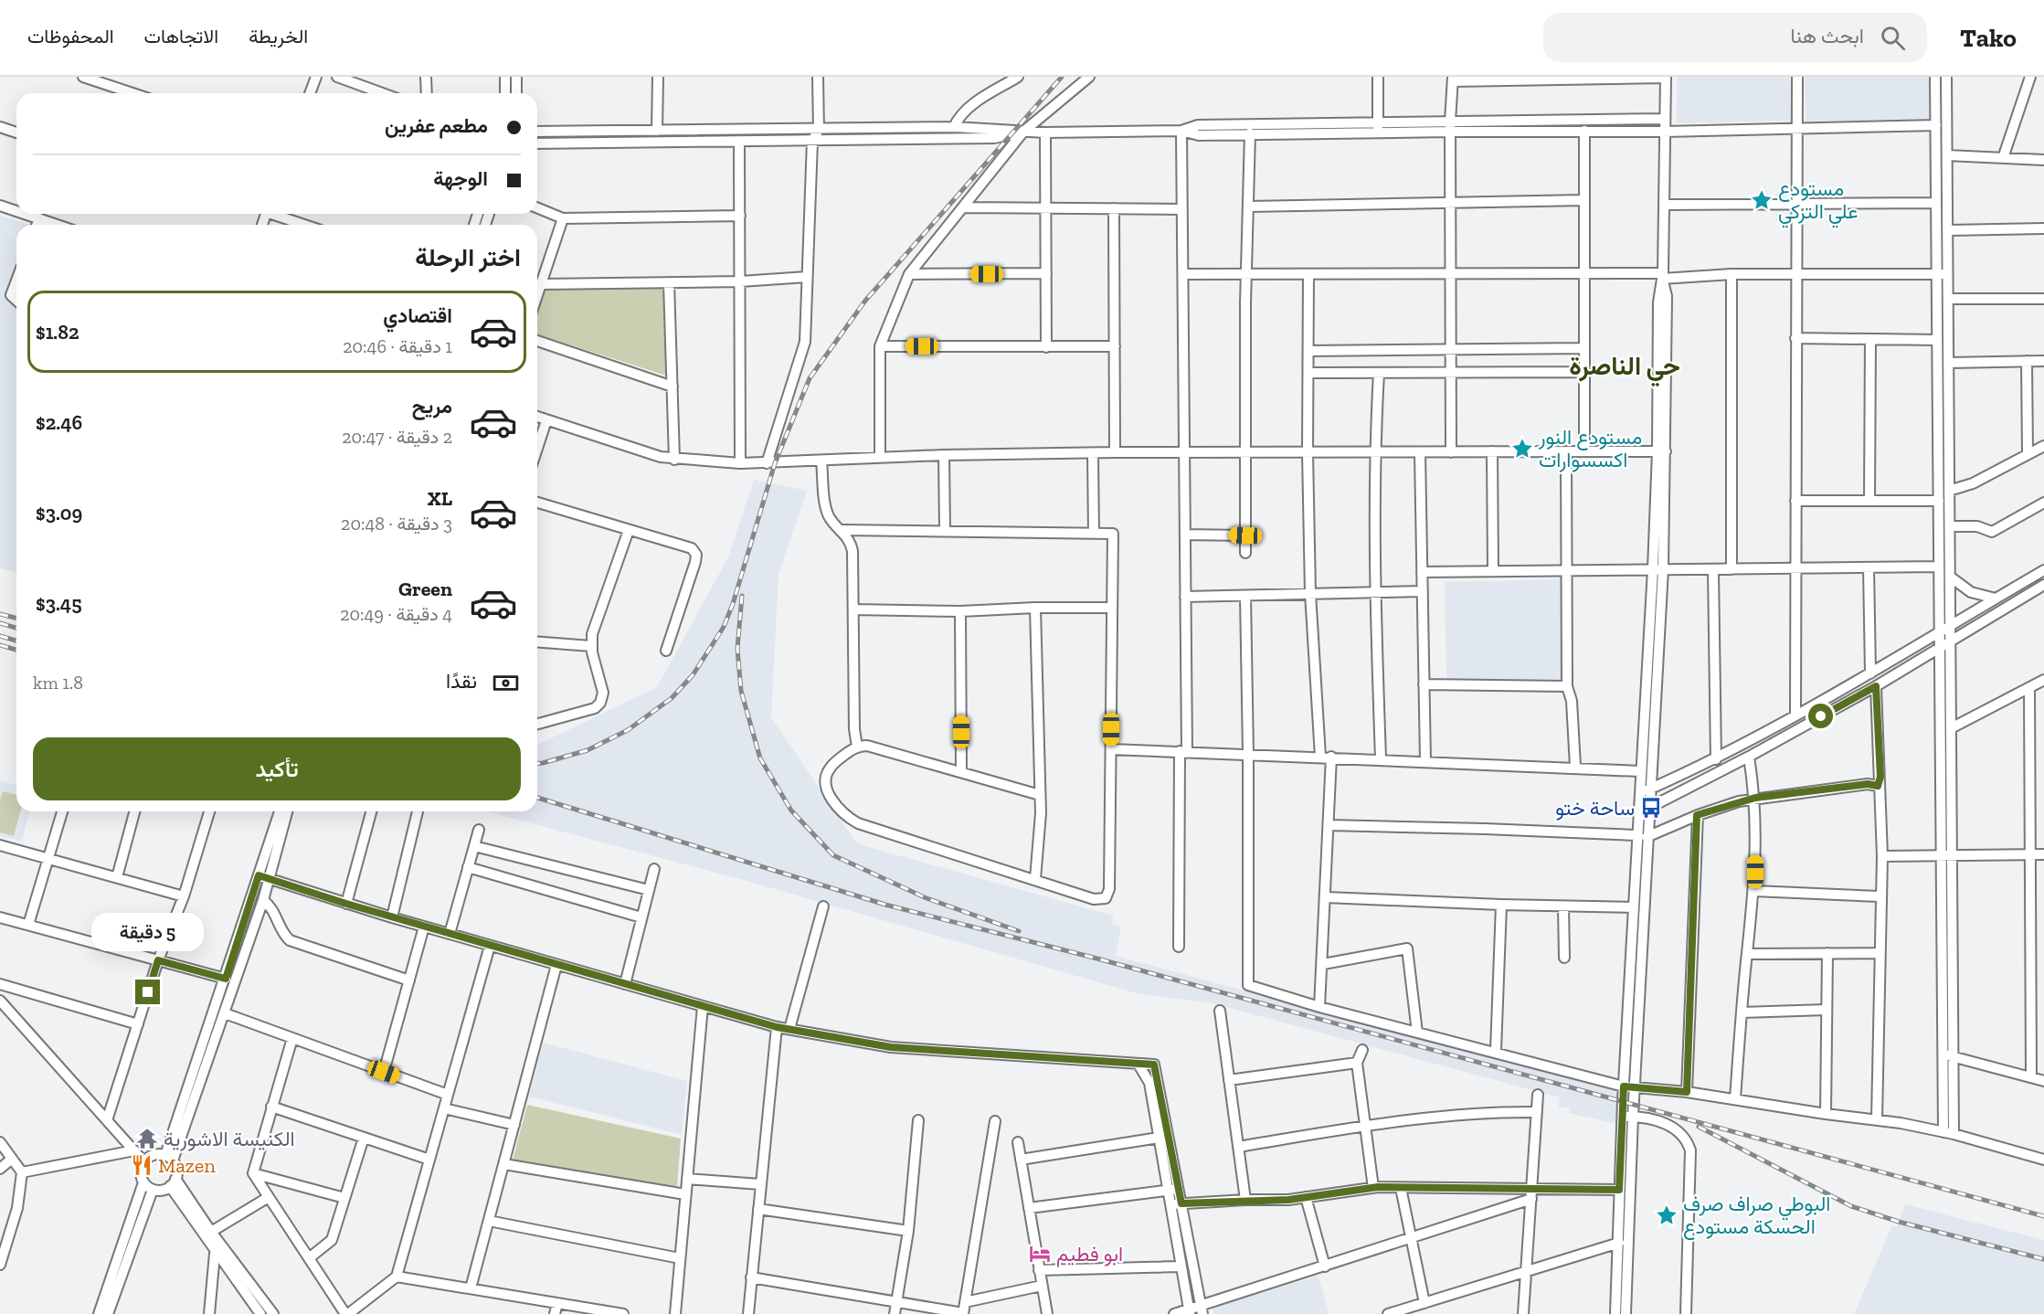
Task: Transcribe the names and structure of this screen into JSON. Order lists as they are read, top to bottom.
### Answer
{
  "districts": ["حي الناصرة"],
  "places": {
    "place": ["مستودع علي التركي", "مستودع النور اكسسوارات", "البوطي صراف صرف الحسكة مستودع"],
    "bus stop": ["ساحة ختو"],
    "temple": ["الكنيسة الاشورية"],
    "restaurant": ["Mazen"],
    "hotel": ["ابو فطيم"]
  },
  "page": {
    "header": "Tako",
    "search": "ابحث هنا",
    "nav": ["الخريطة", "الاتجاهات", "المحفوظات"],
    "banner": ["مطعم عفرين", "الوجهة"],
    "heading": "اختر الرحلة",
    "list": [
      {
        "name": "اقتصادي",
        "note": "1 دقيقة · 20:46",
        "value": "$1.82"
      },
      {
        "name": "مريح",
        "note": "2 دقيقة · 20:47",
        "value": "$2.46"
      },
      {
        "name": "XL",
        "note": "3 دقيقة · 20:48",
        "value": "$3.09"
      },
      {
        "name": "Green",
        "note": "4 دقيقة · 20:49",
        "value": "$3.45"
      }
    ],
    "pay": ["نقدًا", "1.8 km"],
    "buttons": "تأكيد",
    "bubble": "5 دقيقة"
  }
}
